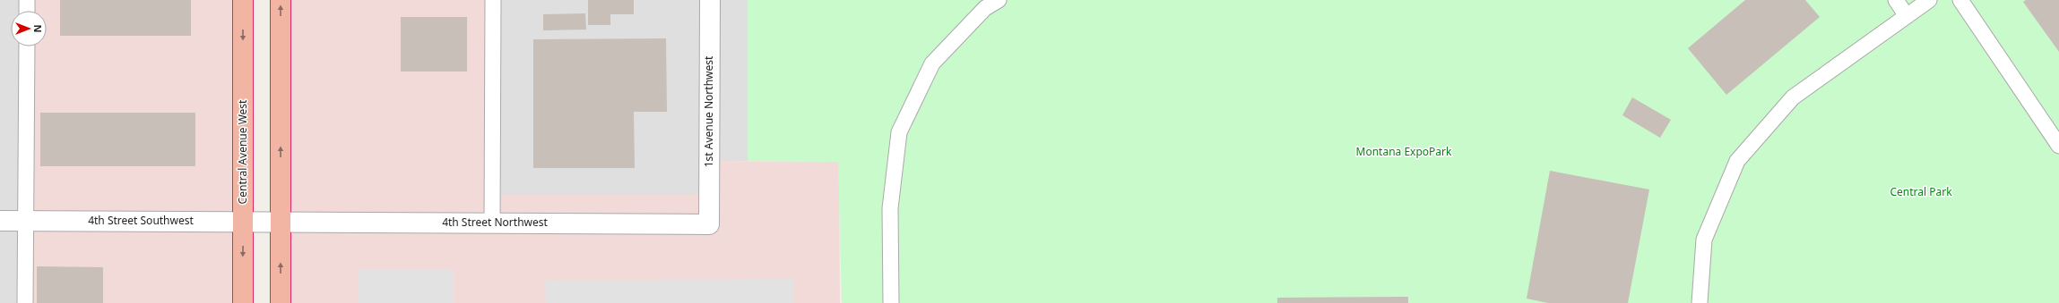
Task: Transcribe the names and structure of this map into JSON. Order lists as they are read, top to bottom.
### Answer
{
  "streets": {
    "highway": ["Central Avenue West"],
    "street": ["1st Avenue Northwest", "4th Street Southwest", "4th Street Northwest"]
  },
  "crossings": [
    ["1st Avenue Northwest", "4th Street Northwest"],
    ["Central Avenue West", "4th Street Southwest"],
    ["4th Street Southwest", "4th Street Northwest"]
  ],
  "parks": ["Montana ExpoPark", "Central Park"],
  "north": "right"
}
